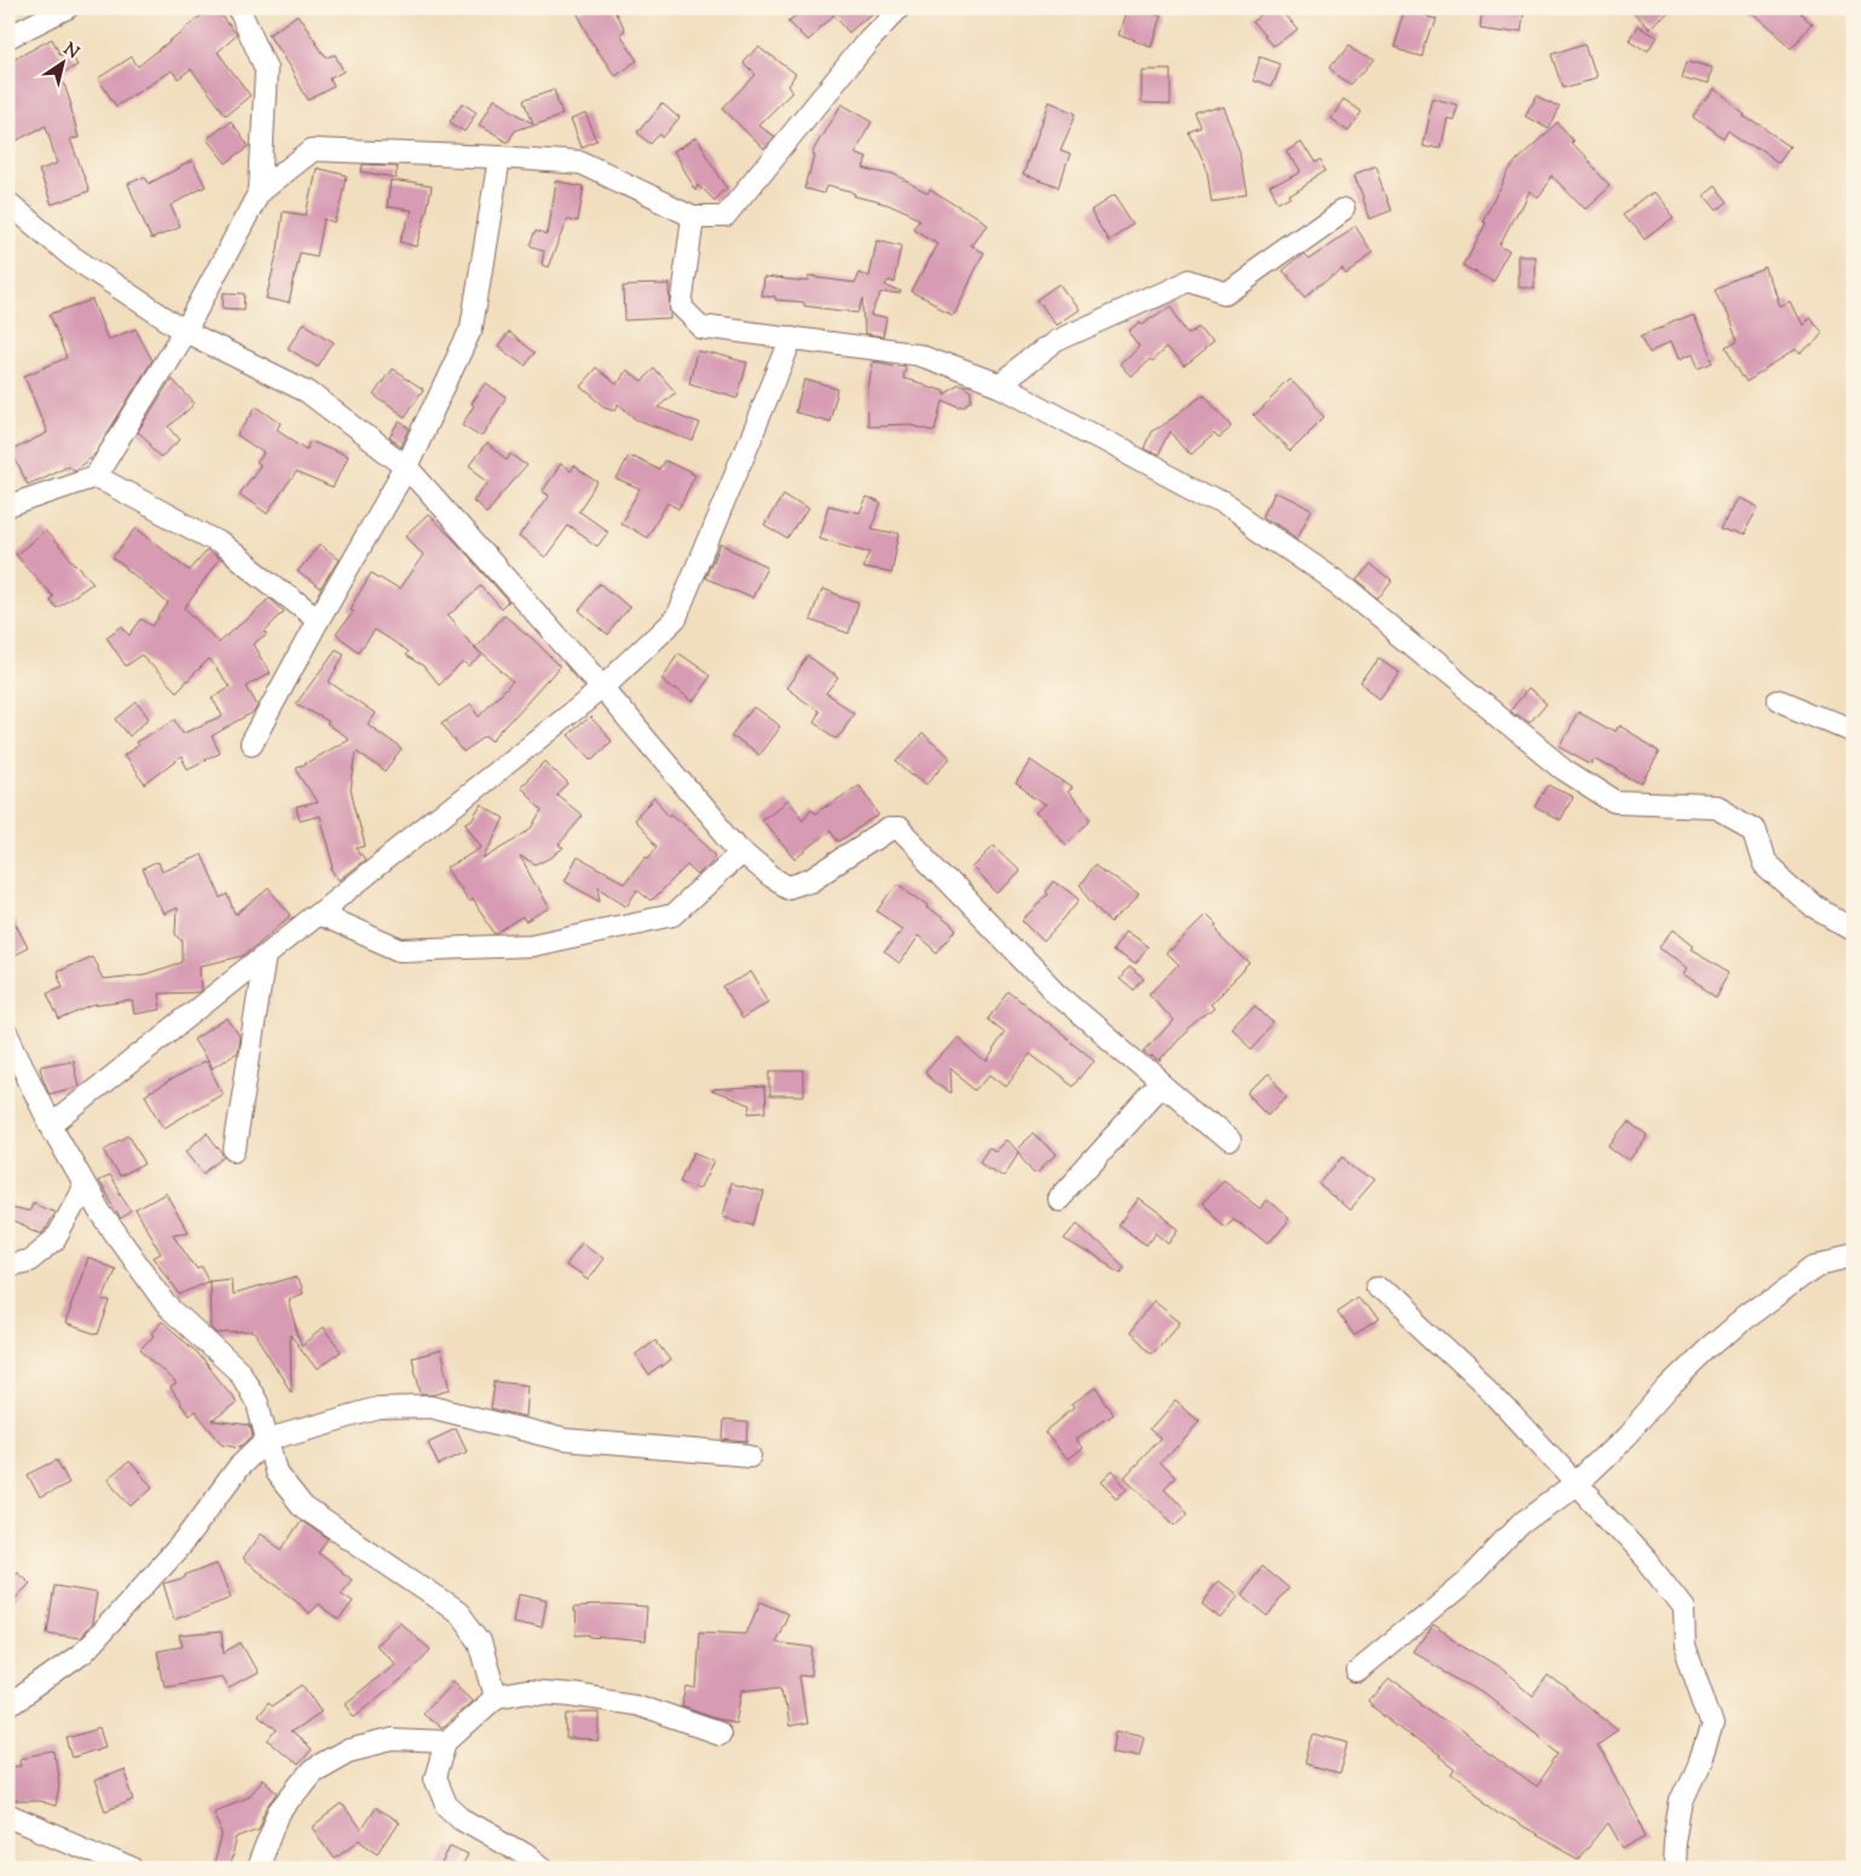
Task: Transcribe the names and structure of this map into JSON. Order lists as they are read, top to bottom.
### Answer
{
  "north": "top right"
}
